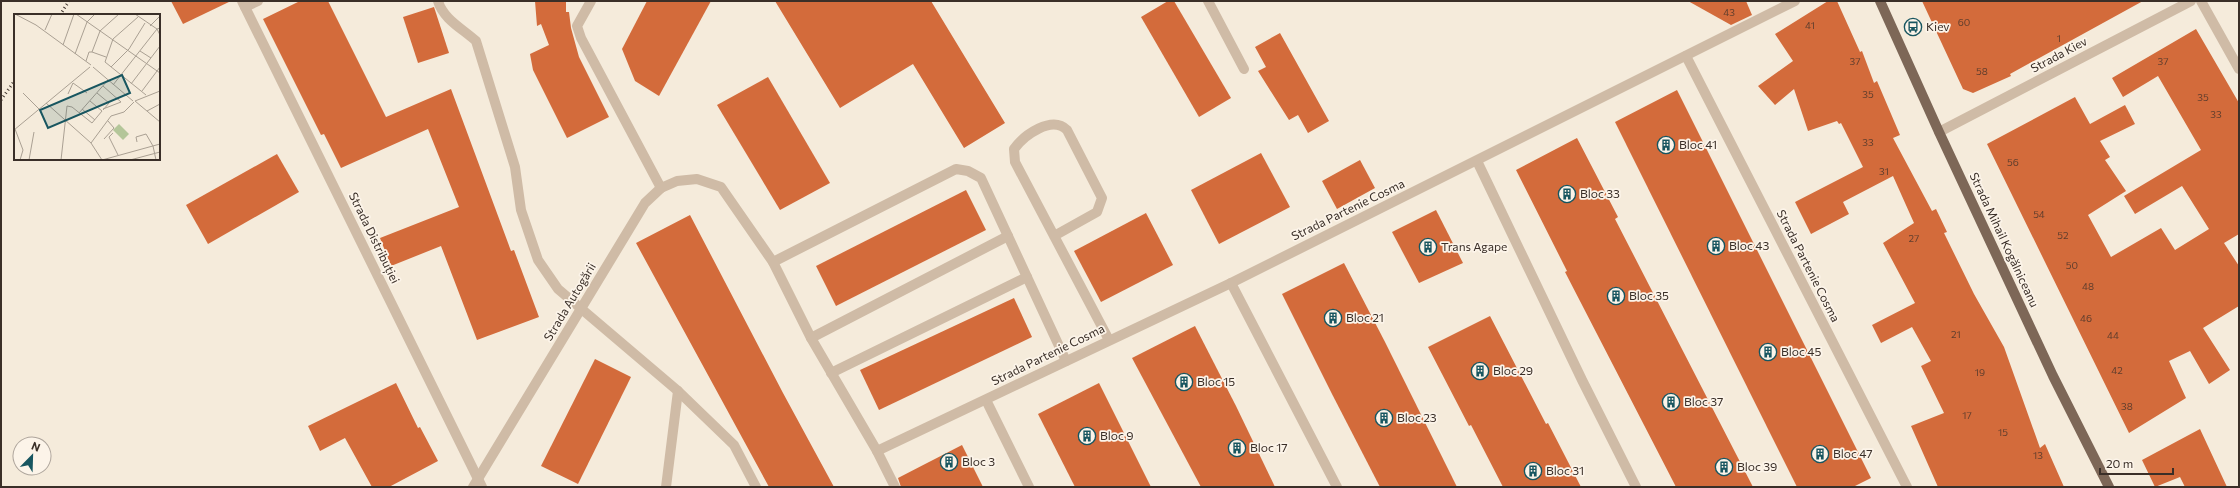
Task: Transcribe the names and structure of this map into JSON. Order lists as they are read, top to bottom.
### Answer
{
  "streets": {
    "main road": ["Strada Mihail Kogălniceanu"],
    "street": [
      "Strada Kiev",
      "Strada Partenie Cosma",
      "Strada Distribuției",
      "Strada Autogării"
    ]
  },
  "crossings": [
    ["Strada Kiev", "Strada Mihail Kogălniceanu"],
    ["Strada Distribuției", "Strada Autogării"]
  ],
  "places": {
    "bus stop": ["Kiev"],
    "building": [
      "Bloc 41",
      "Bloc 33",
      "Bloc 43",
      "Trans Agape",
      "Bloc 35",
      "Bloc 21",
      "Bloc 45",
      "Bloc 29",
      "Bloc 15",
      "Bloc 37",
      "Bloc 23",
      "Bloc 9",
      "Bloc 17",
      "Bloc 47",
      "Bloc 3",
      "Bloc 39",
      "Bloc 31"
    ]
  },
  "house_numbers": [
    "43",
    "60",
    "41",
    "1",
    "37",
    "37",
    "58",
    "35",
    "35",
    "33",
    "33",
    "56",
    "31",
    "54",
    "52",
    "27",
    "50",
    "48",
    "46",
    "21",
    "44",
    "42",
    "19",
    "38",
    "17",
    "15",
    "13"
  ],
  "scale_bar": "20 m",
  "north": "top right"
}
